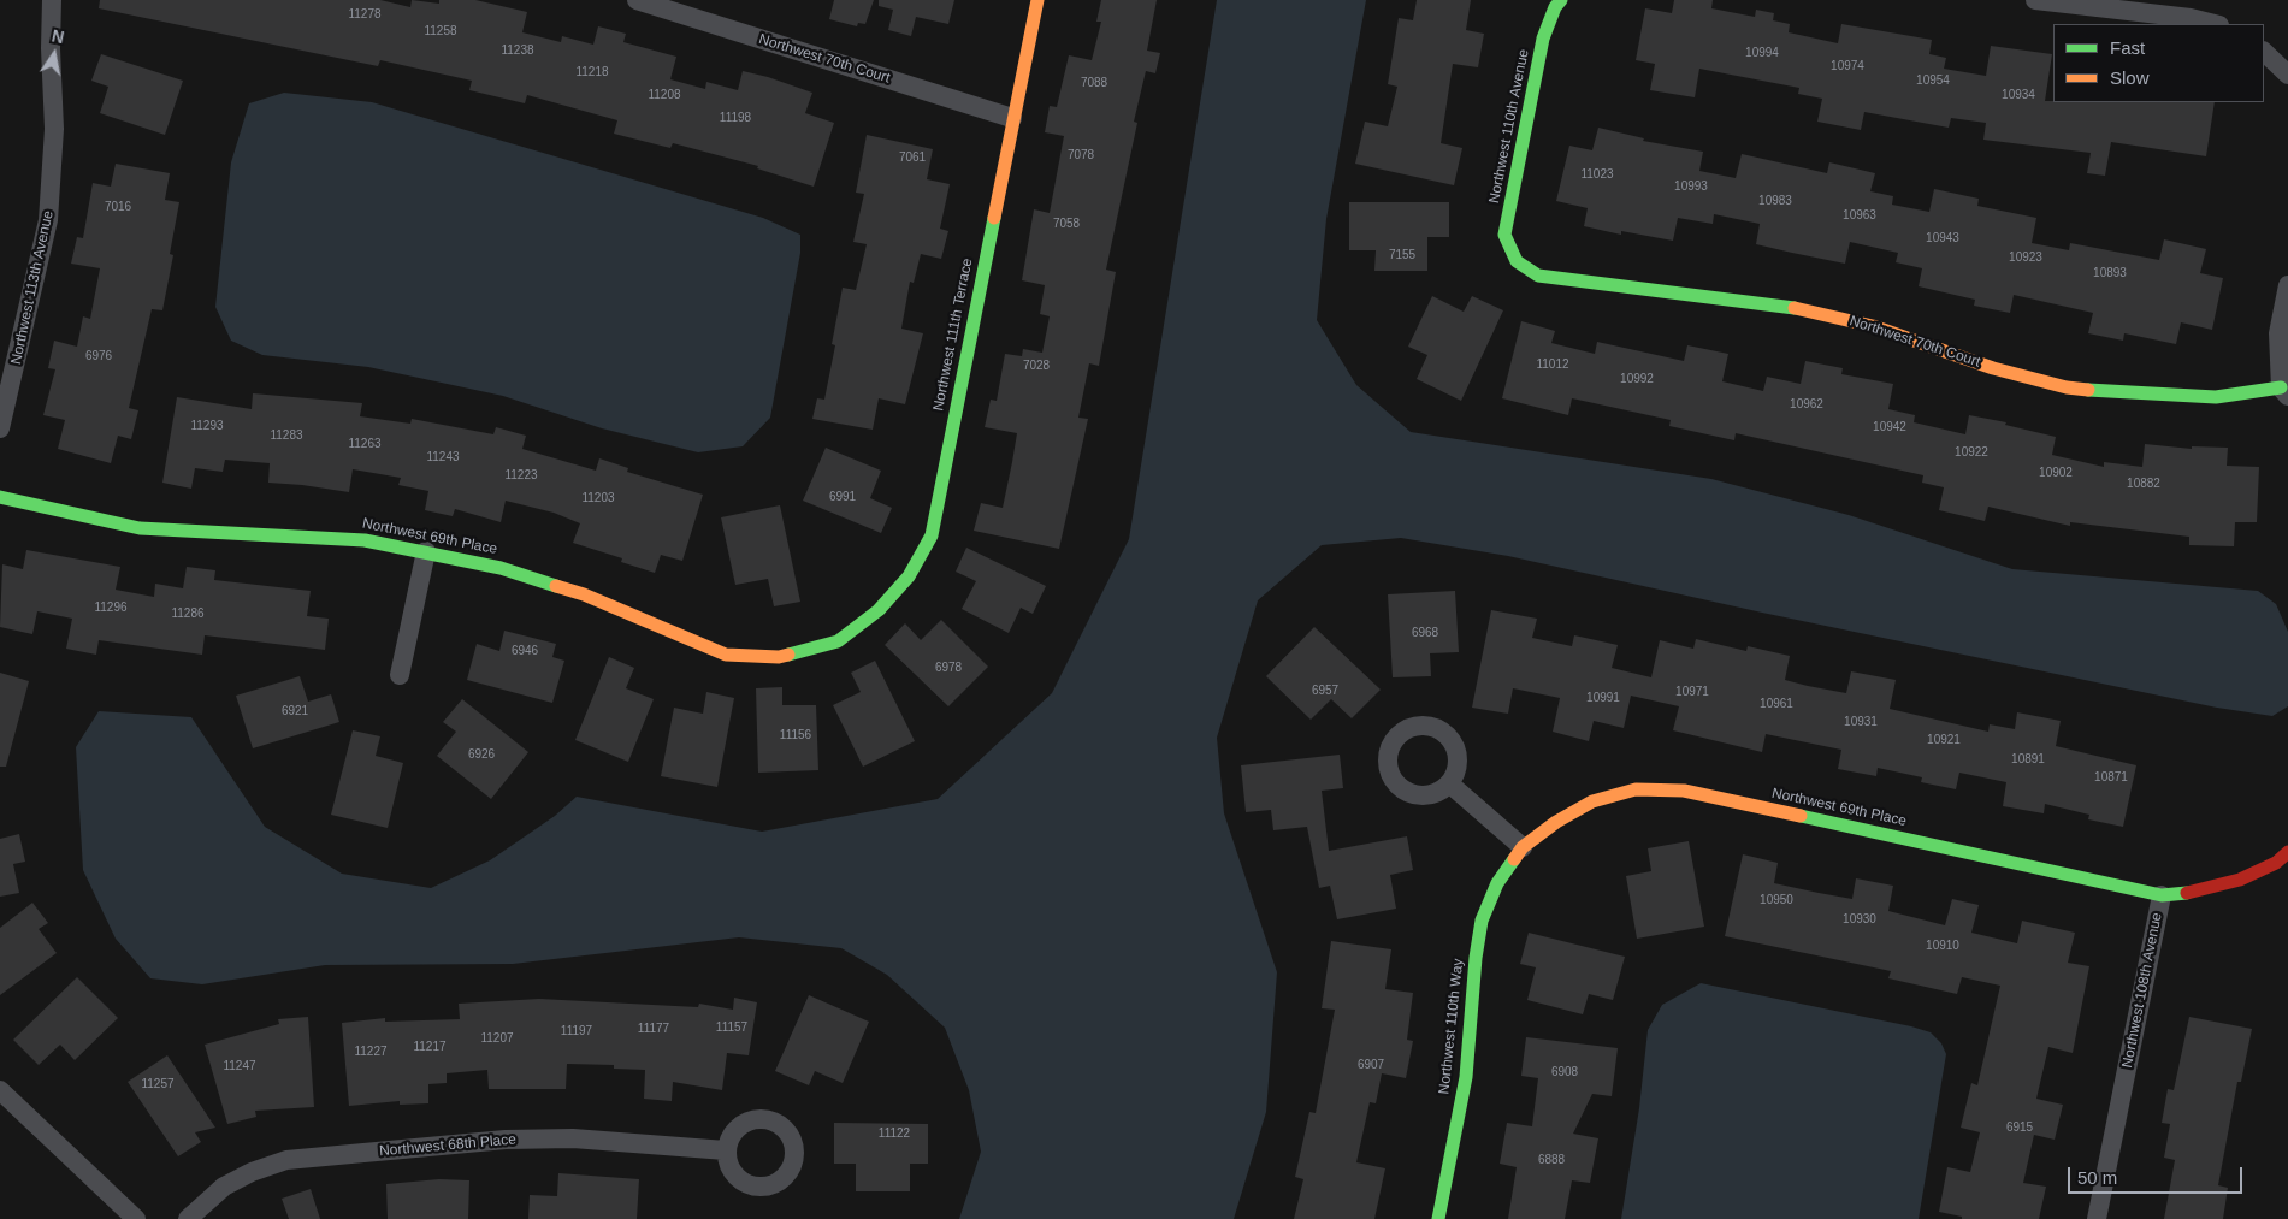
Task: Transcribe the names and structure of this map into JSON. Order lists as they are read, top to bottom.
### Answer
{
  "streets": {
    "street": [
      "Northwest 70th Court",
      "Northwest 110th Avenue",
      "Northwest 113th Avenue",
      "Northwest 111th Terrace",
      "Northwest 69th Place",
      "Northwest 108th Avenue",
      "Northwest 110th Way",
      "Northwest 68th Place"
    ]
  },
  "crossings": [
    ["Northwest 70th Court", "Northwest 110th Avenue"],
    ["Northwest 70th Court", "Northwest 111th Terrace"],
    ["Northwest 111th Terrace", "Northwest 69th Place"],
    ["Northwest 69th Place", "Northwest 108th Avenue"],
    ["Northwest 69th Place", "Northwest 110th Way"]
  ],
  "house_numbers": [
    "11278",
    "11258",
    "11238",
    "10994",
    "10974",
    "11218",
    "10954",
    "7088",
    "11208",
    "10934",
    "11198",
    "7078",
    "7061",
    "11023",
    "10993",
    "10983",
    "7016",
    "10963",
    "7058",
    "10943",
    "7155",
    "10923",
    "10893",
    "6976",
    "11012",
    "7028",
    "10992",
    "10962",
    "11293",
    "10942",
    "11283",
    "11263",
    "10922",
    "11243",
    "10902",
    "11223",
    "10882",
    "6991",
    "11203",
    "11296",
    "11286",
    "6968",
    "6946",
    "6978",
    "6957",
    "10971",
    "10991",
    "10961",
    "6921",
    "10931",
    "11156",
    "10921",
    "6926",
    "10891",
    "10871",
    "10950",
    "10930",
    "10910",
    "11157",
    "11177",
    "11197",
    "11207",
    "11217",
    "11227",
    "6907",
    "11247",
    "6908",
    "11257",
    "6915",
    "11122",
    "6888"
  ],
  "legend": ["Fast", "Slow"],
  "scale_bar": "50 m",
  "north": "top"
}
